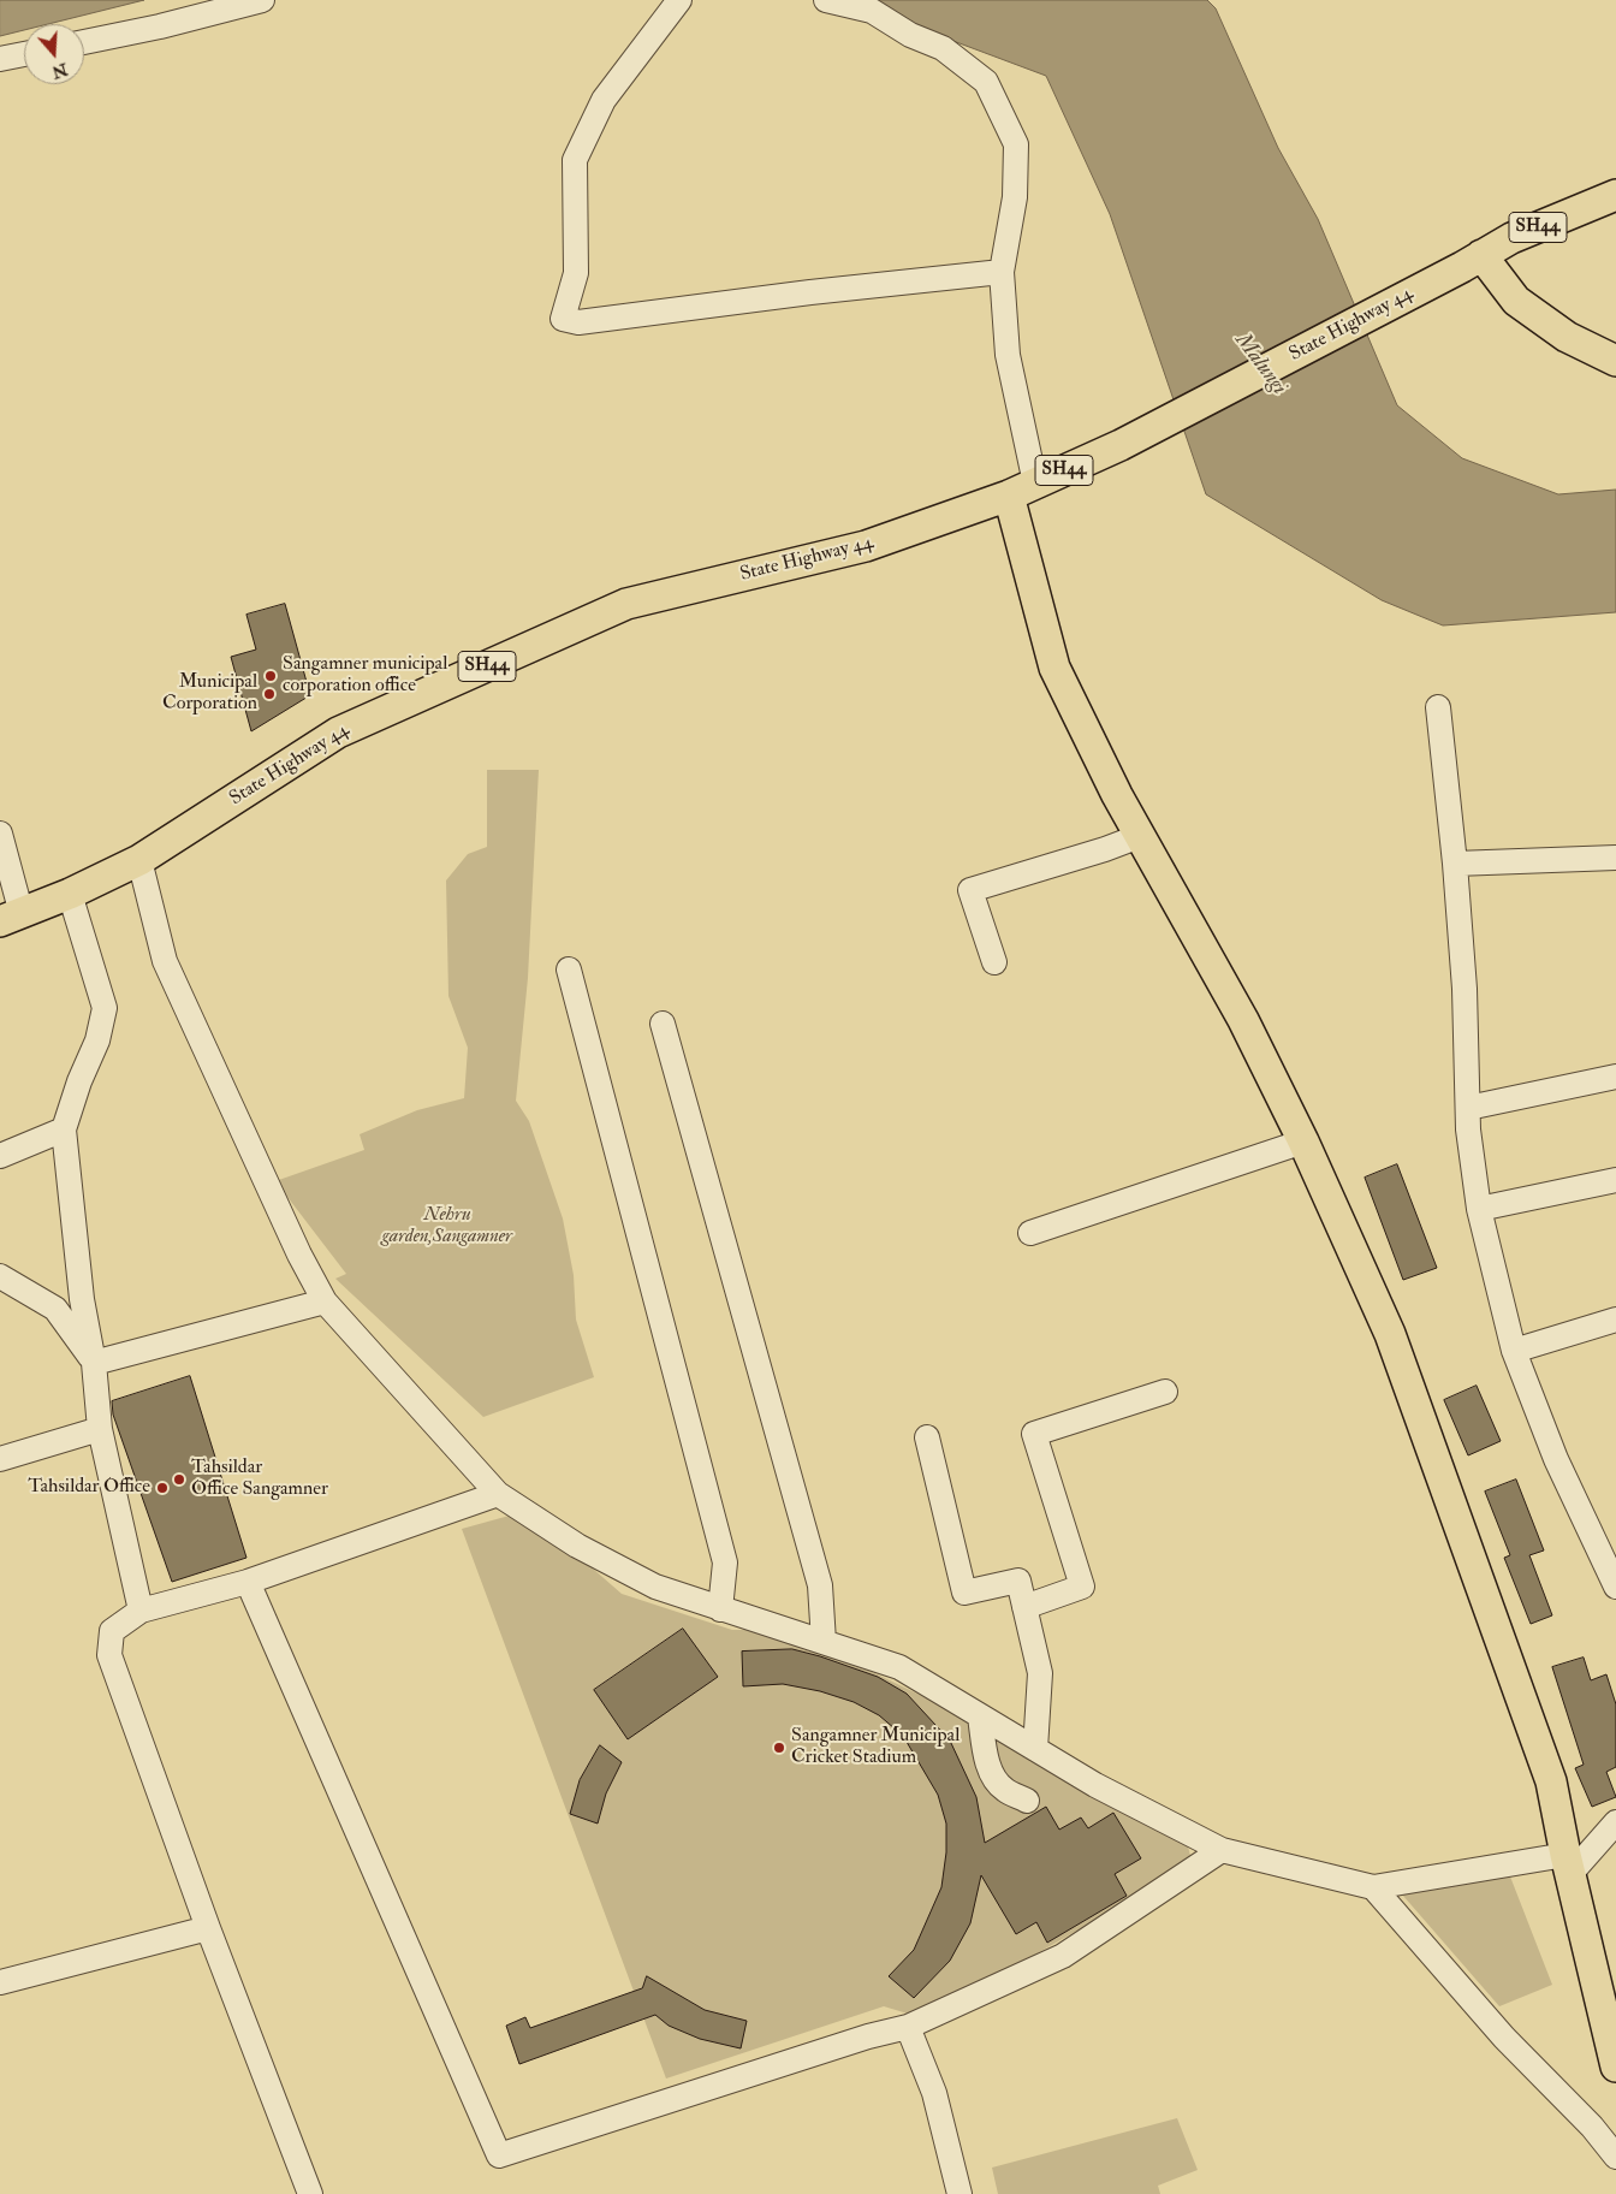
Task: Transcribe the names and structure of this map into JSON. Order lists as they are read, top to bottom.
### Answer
{
  "streets": {
    "main road": ["SH44", "State Highway 44"]
  },
  "water": ["Malungi"],
  "parks": ["Nehru garden,Sangamner"],
  "places": [
    "Sangamner municipal corporation office",
    "Municipal Corporation",
    "Tahsildar Office Sangamner",
    "Tahsildar Office",
    "Sangamner Municipal Cricket Stadium"
  ],
  "north": "bottom"
}
